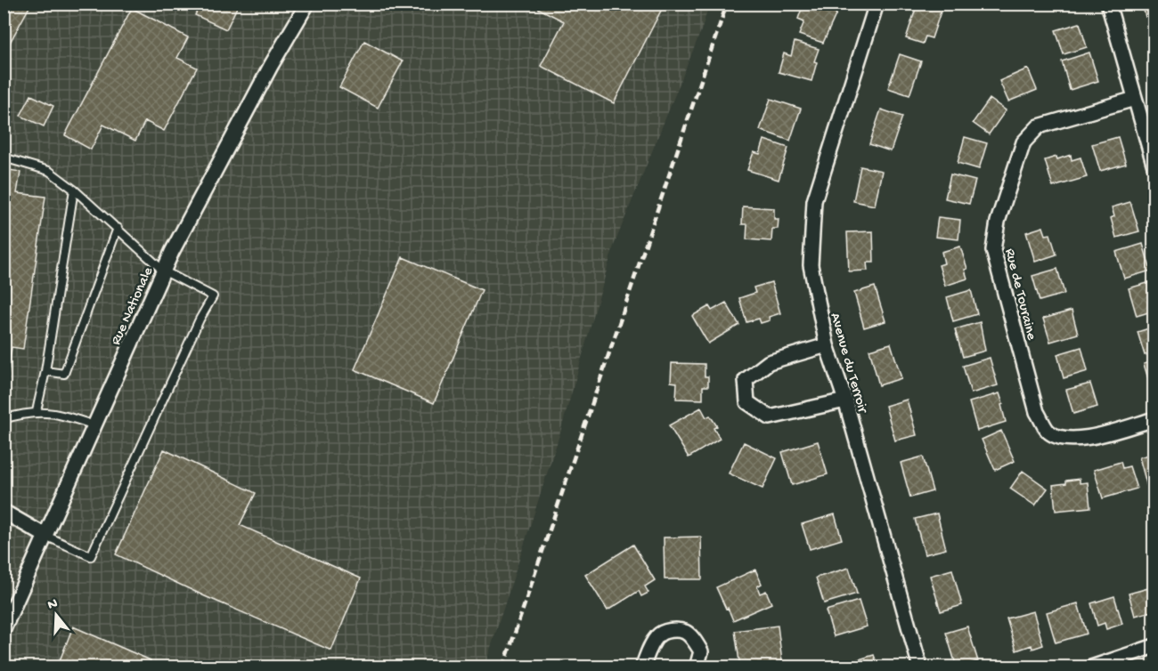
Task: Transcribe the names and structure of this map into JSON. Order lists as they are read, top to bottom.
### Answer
{
  "streets": {
    "street": ["Rue de Touraine", "Rue Nationale", "Avenue du Terroir"]
  },
  "north": "top"
}
